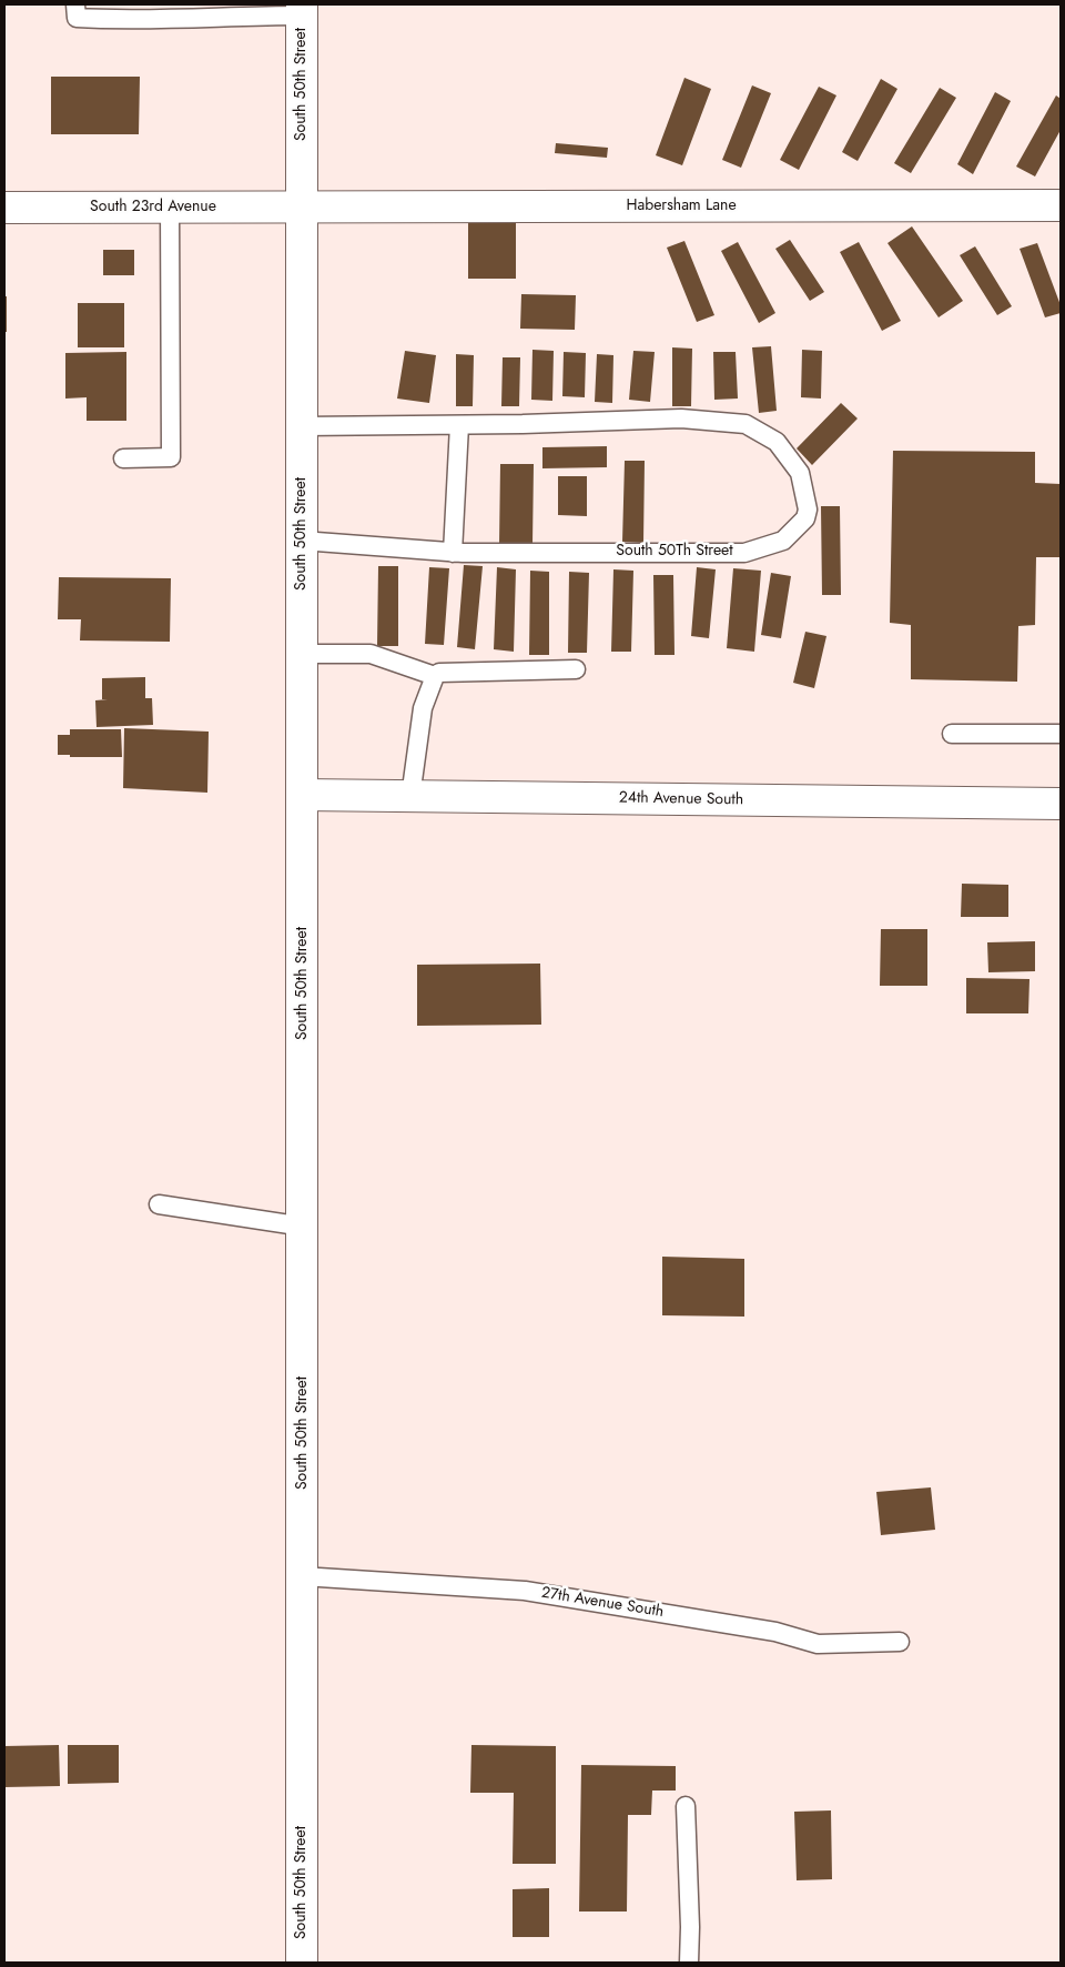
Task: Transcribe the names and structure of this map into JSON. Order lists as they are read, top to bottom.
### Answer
{
  "streets": {
    "main road": [
      "South 50th Street",
      "Habersham Lane",
      "South 23rd Avenue",
      "24th Avenue South"
    ],
    "lane": ["South 50Th Street", "27th Avenue South"]
  },
  "crossings": [
    ["South 50th Street", "Habersham Lane"],
    ["South 50th Street", "South 23rd Avenue"],
    ["South 50th Street", "South 50Th Street"],
    ["South 50th Street", "24th Avenue South"],
    ["South 50th Street", "27th Avenue South"],
    ["Habersham Lane", "South 23rd Avenue"]
  ]
}
